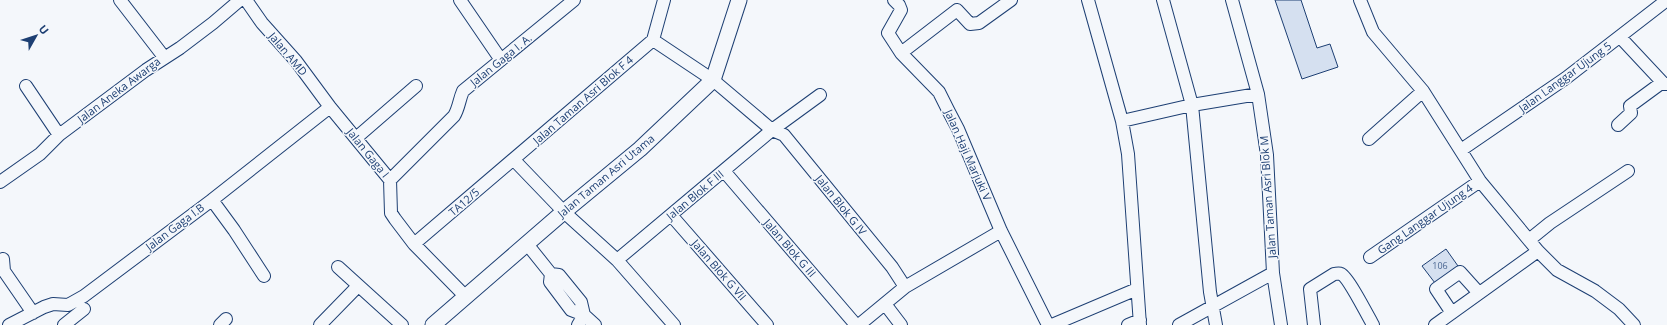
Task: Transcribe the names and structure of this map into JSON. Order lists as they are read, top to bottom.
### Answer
{
  "streets": {
    "street": [
      "Jalan AMD",
      "Jalan Gaga I. A.",
      "Jalan Langgar Ujung 5",
      "Jalan Aneka Awarga",
      "Jalan Taman Asri Blok F 4",
      "Jalan Gaga I",
      "Jalan Haji Marjuki V",
      "Jalan Taman Asri Utama",
      "Jalan Blok F III",
      "Jalan Taman Asri Blok M",
      "TA12/5",
      "Jalan Blok G IV",
      "Gang Langgar Ujung 4",
      "Jalan Gaga I.B",
      "Jalan Blok G III",
      "Jalan Blok G VII"
    ]
  },
  "crossings": [
    ["Jalan AMD", "Jalan Gaga I"],
    ["Jalan AMD", "Jalan Gaga I.B"],
    ["Jalan Gaga I. A.", "Jalan Gaga I"],
    ["Jalan Taman Asri Blok F 4", "TA12/5"],
    ["Jalan Taman Asri Blok F 4", "Jalan Blok G IV"],
    ["Jalan Gaga I", "Jalan Taman Asri Utama"],
    ["Jalan Gaga I", "TA12/5"],
    ["Jalan Gaga I", "Jalan Gaga I.B"],
    ["Jalan Taman Asri Utama", "Jalan Blok G IV"],
    ["Jalan Blok F III", "Jalan Blok G IV"],
    ["Jalan Blok F III", "Jalan Blok G III"],
    ["Jalan Blok F III", "Jalan Blok G VII"]
  ],
  "house_numbers": ["106"],
  "north": "top right"
}
